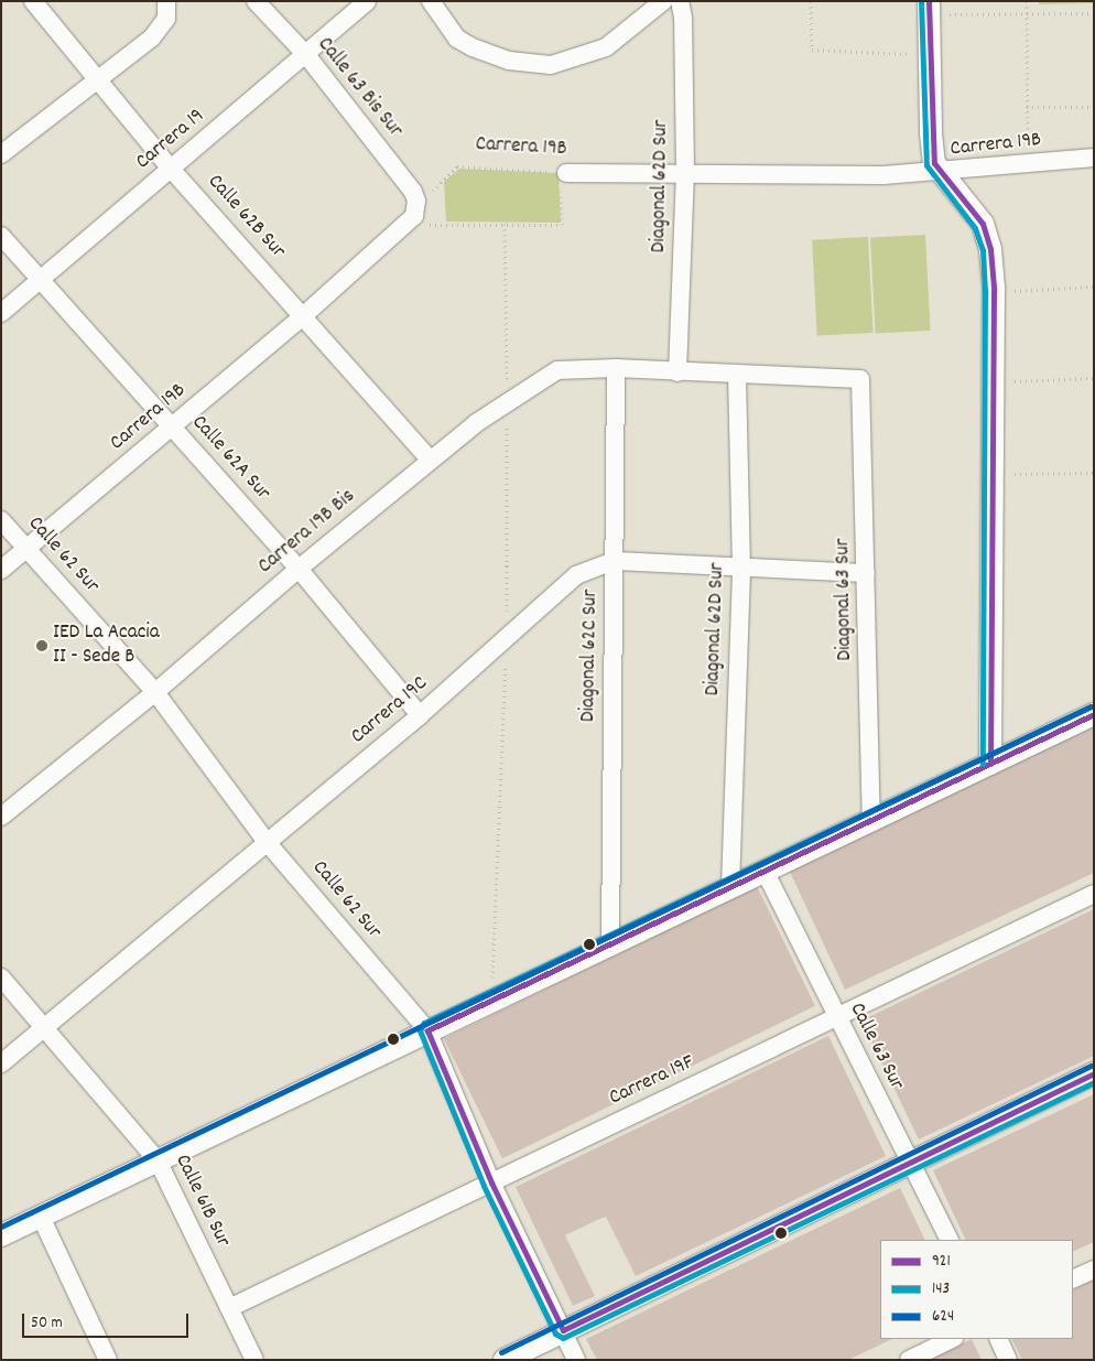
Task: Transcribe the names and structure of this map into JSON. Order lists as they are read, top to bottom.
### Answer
{
  "streets": {
    "street": [
      "Calle 63 Bis Sur",
      "Carrera 19",
      "Carrera 19B",
      "Diagonal 62D Sur",
      "Calle 62B Sur",
      "Calle 62A Sur",
      "Carrera 19B Bis",
      "Calle 62 Sur",
      "Diagonal 63 Sur",
      "Diagonal 62C Sur",
      "Carrera 19C",
      "Calle 63 Sur",
      "Carrera 19F",
      "Calle 61B Sur"
    ]
  },
  "crossings": [
    ["Calle 63 Bis Sur", "Carrera 19"],
    ["Calle 63 Bis Sur", "Carrera 19B"],
    ["Carrera 19", "Calle 62B Sur"],
    ["Carrera 19", "Calle 62A Sur"],
    ["Carrera 19B", "Diagonal 62D Sur"],
    ["Carrera 19B", "Calle 62B Sur"],
    ["Carrera 19B", "Calle 62A Sur"],
    ["Carrera 19B", "Calle 62 Sur"],
    ["Diagonal 62D Sur", "Carrera 19B Bis"],
    ["Diagonal 62D Sur", "Carrera 19C"],
    ["Calle 62B Sur", "Carrera 19B Bis"],
    ["Calle 62A Sur", "Carrera 19B Bis"],
    ["Calle 62A Sur", "Carrera 19C"],
    ["Carrera 19B Bis", "Calle 62 Sur"],
    ["Carrera 19B Bis", "Diagonal 63 Sur"],
    ["Carrera 19B Bis", "Diagonal 62C Sur"],
    ["Calle 62 Sur", "Carrera 19C"],
    ["Calle 62 Sur", "Carrera 19F"],
    ["Diagonal 63 Sur", "Carrera 19C"],
    ["Diagonal 62C Sur", "Carrera 19C"],
    ["Carrera 19C", "Calle 61B Sur"],
    ["Calle 63 Sur", "Carrera 19F"],
    ["Carrera 19F", "Calle 61B Sur"]
  ],
  "places": ["IED La Acacia II - Sede B"],
  "lines": ["transit line 921", "transit line 143", "transit line 624"],
  "legend": ["921", "143", "624"],
  "scale_bar": "50 m"
}
